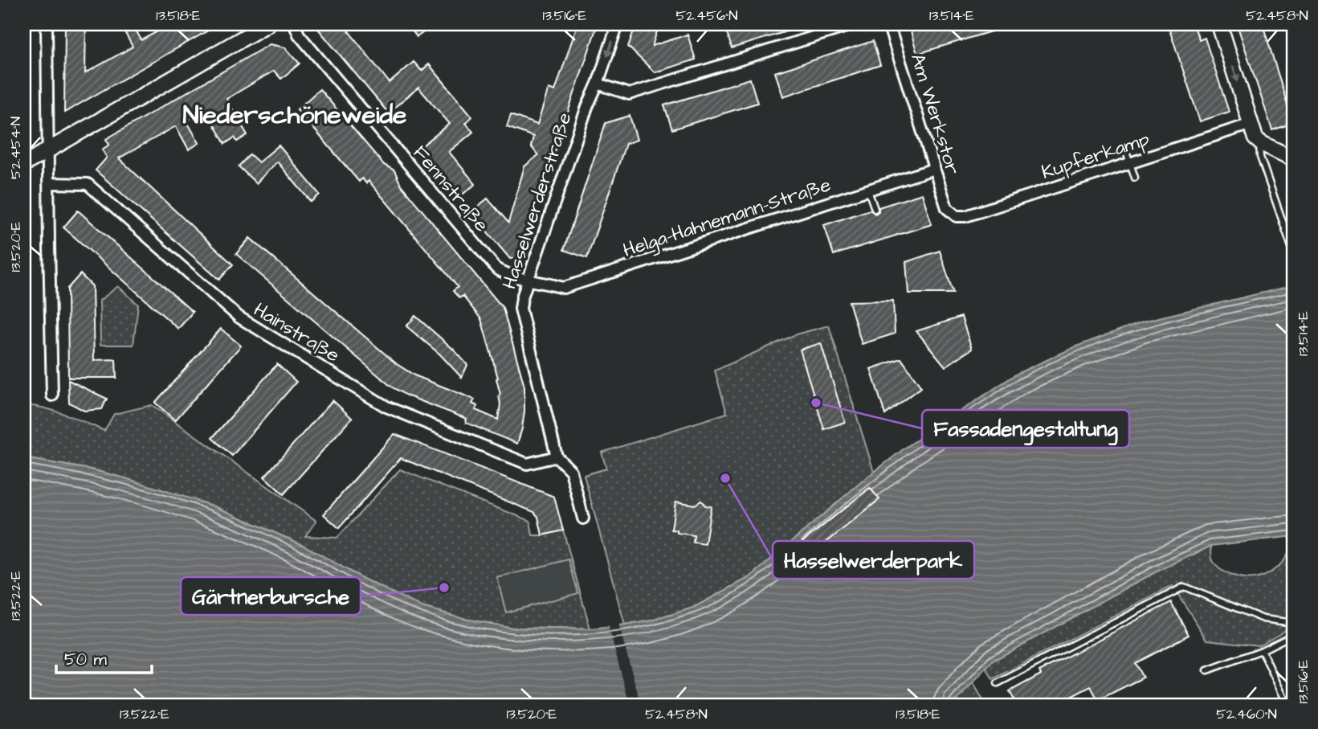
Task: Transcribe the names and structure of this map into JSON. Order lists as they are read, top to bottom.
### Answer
{
  "streets": {
    "street": [
      "Am Werkstor",
      "Kupferkamp",
      "Fennstraße",
      "Hasselwerderstraße",
      "Helga-Hahnemann-Straße",
      "Hainstraße"
    ]
  },
  "crossings": [
    ["Am Werkstor", "Kupferkamp"],
    ["Am Werkstor", "Helga-Hahnemann-Straße"],
    ["Fennstraße", "Hasselwerderstraße"],
    ["Fennstraße", "Helga-Hahnemann-Straße"],
    ["Hasselwerderstraße", "Helga-Hahnemann-Straße"],
    ["Hasselwerderstraße", "Hainstraße"]
  ],
  "districts": ["Niederschöneweide"],
  "places": ["Fassadengestaltung", "Hasselwerderpark", "Gärtnerbursche"],
  "scale_bar": "50 m",
  "coordinates": [
    "13.518°E",
    "13.516°E",
    "52.456°N",
    "13.514°E",
    "52.458°N",
    "52.454°N",
    "13.520°E",
    "13.522°E",
    "52.460°N"
  ]
}
